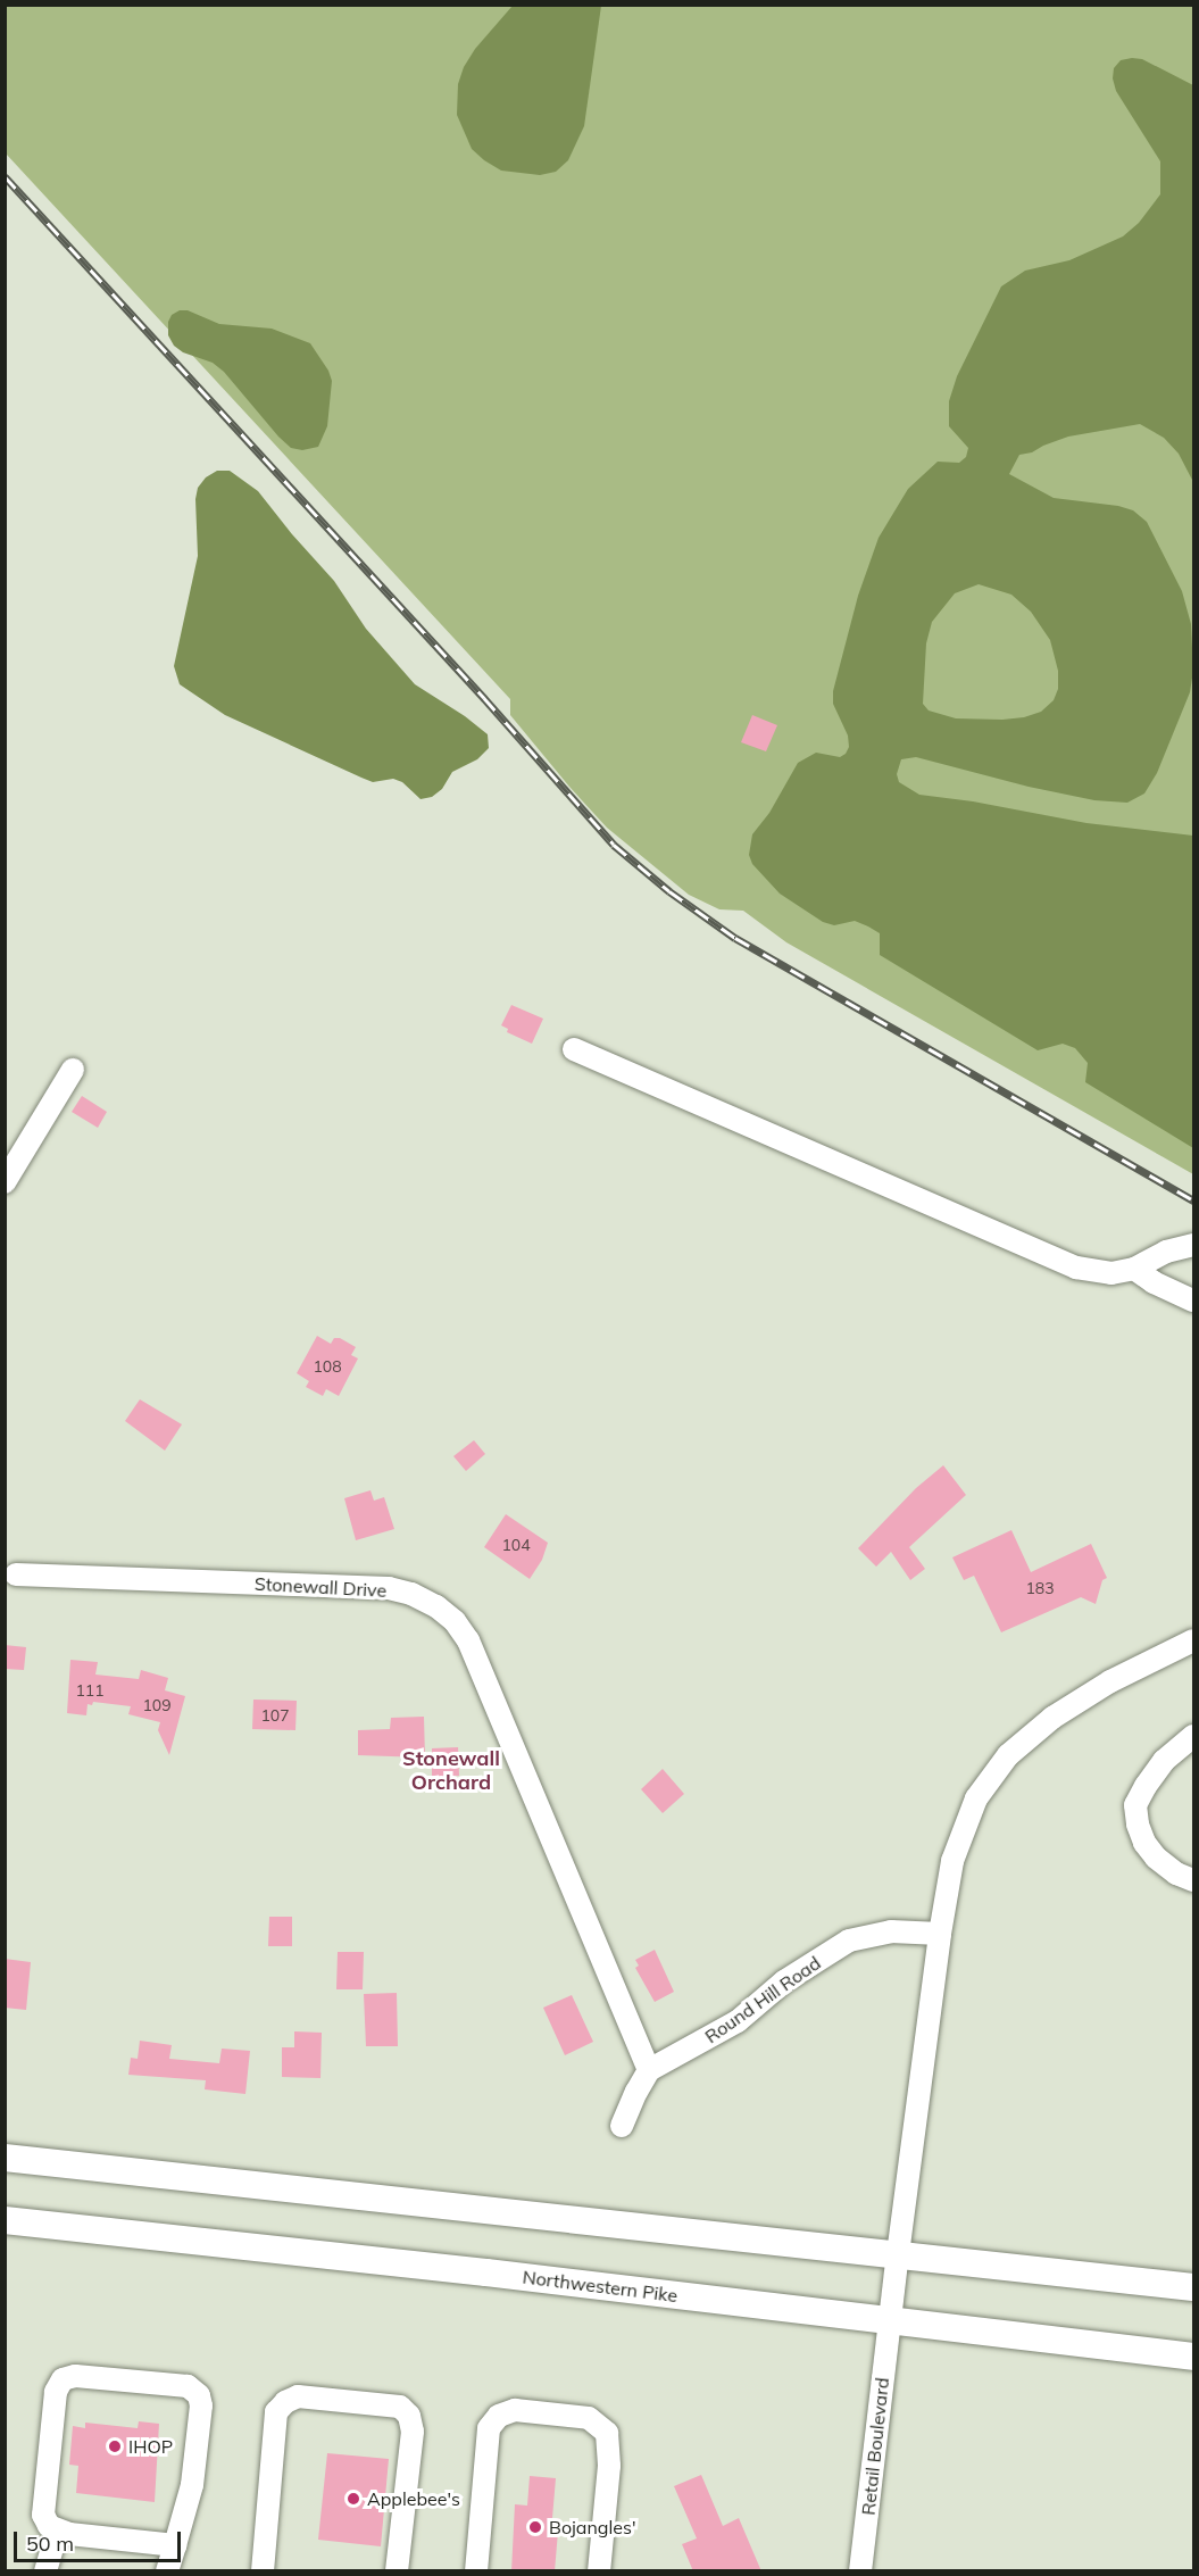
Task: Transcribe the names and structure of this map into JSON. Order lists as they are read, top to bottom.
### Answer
{
  "streets": {
    "main road": ["Northwestern Pike"],
    "street": ["Stonewall Drive", "Round Hill Road", "Retail Boulevard"]
  },
  "crossings": [
    ["Stonewall Drive", "Round Hill Road"],
    ["Northwestern Pike", "Retail Boulevard"]
  ],
  "districts": ["Stonewall Orchard"],
  "places": ["IHOP", "Applebee's", "Bojangles'"],
  "house_numbers": [
    "108",
    "104",
    "183",
    "111",
    "109",
    "107"
  ],
  "scale_bar": "50 m"
}
